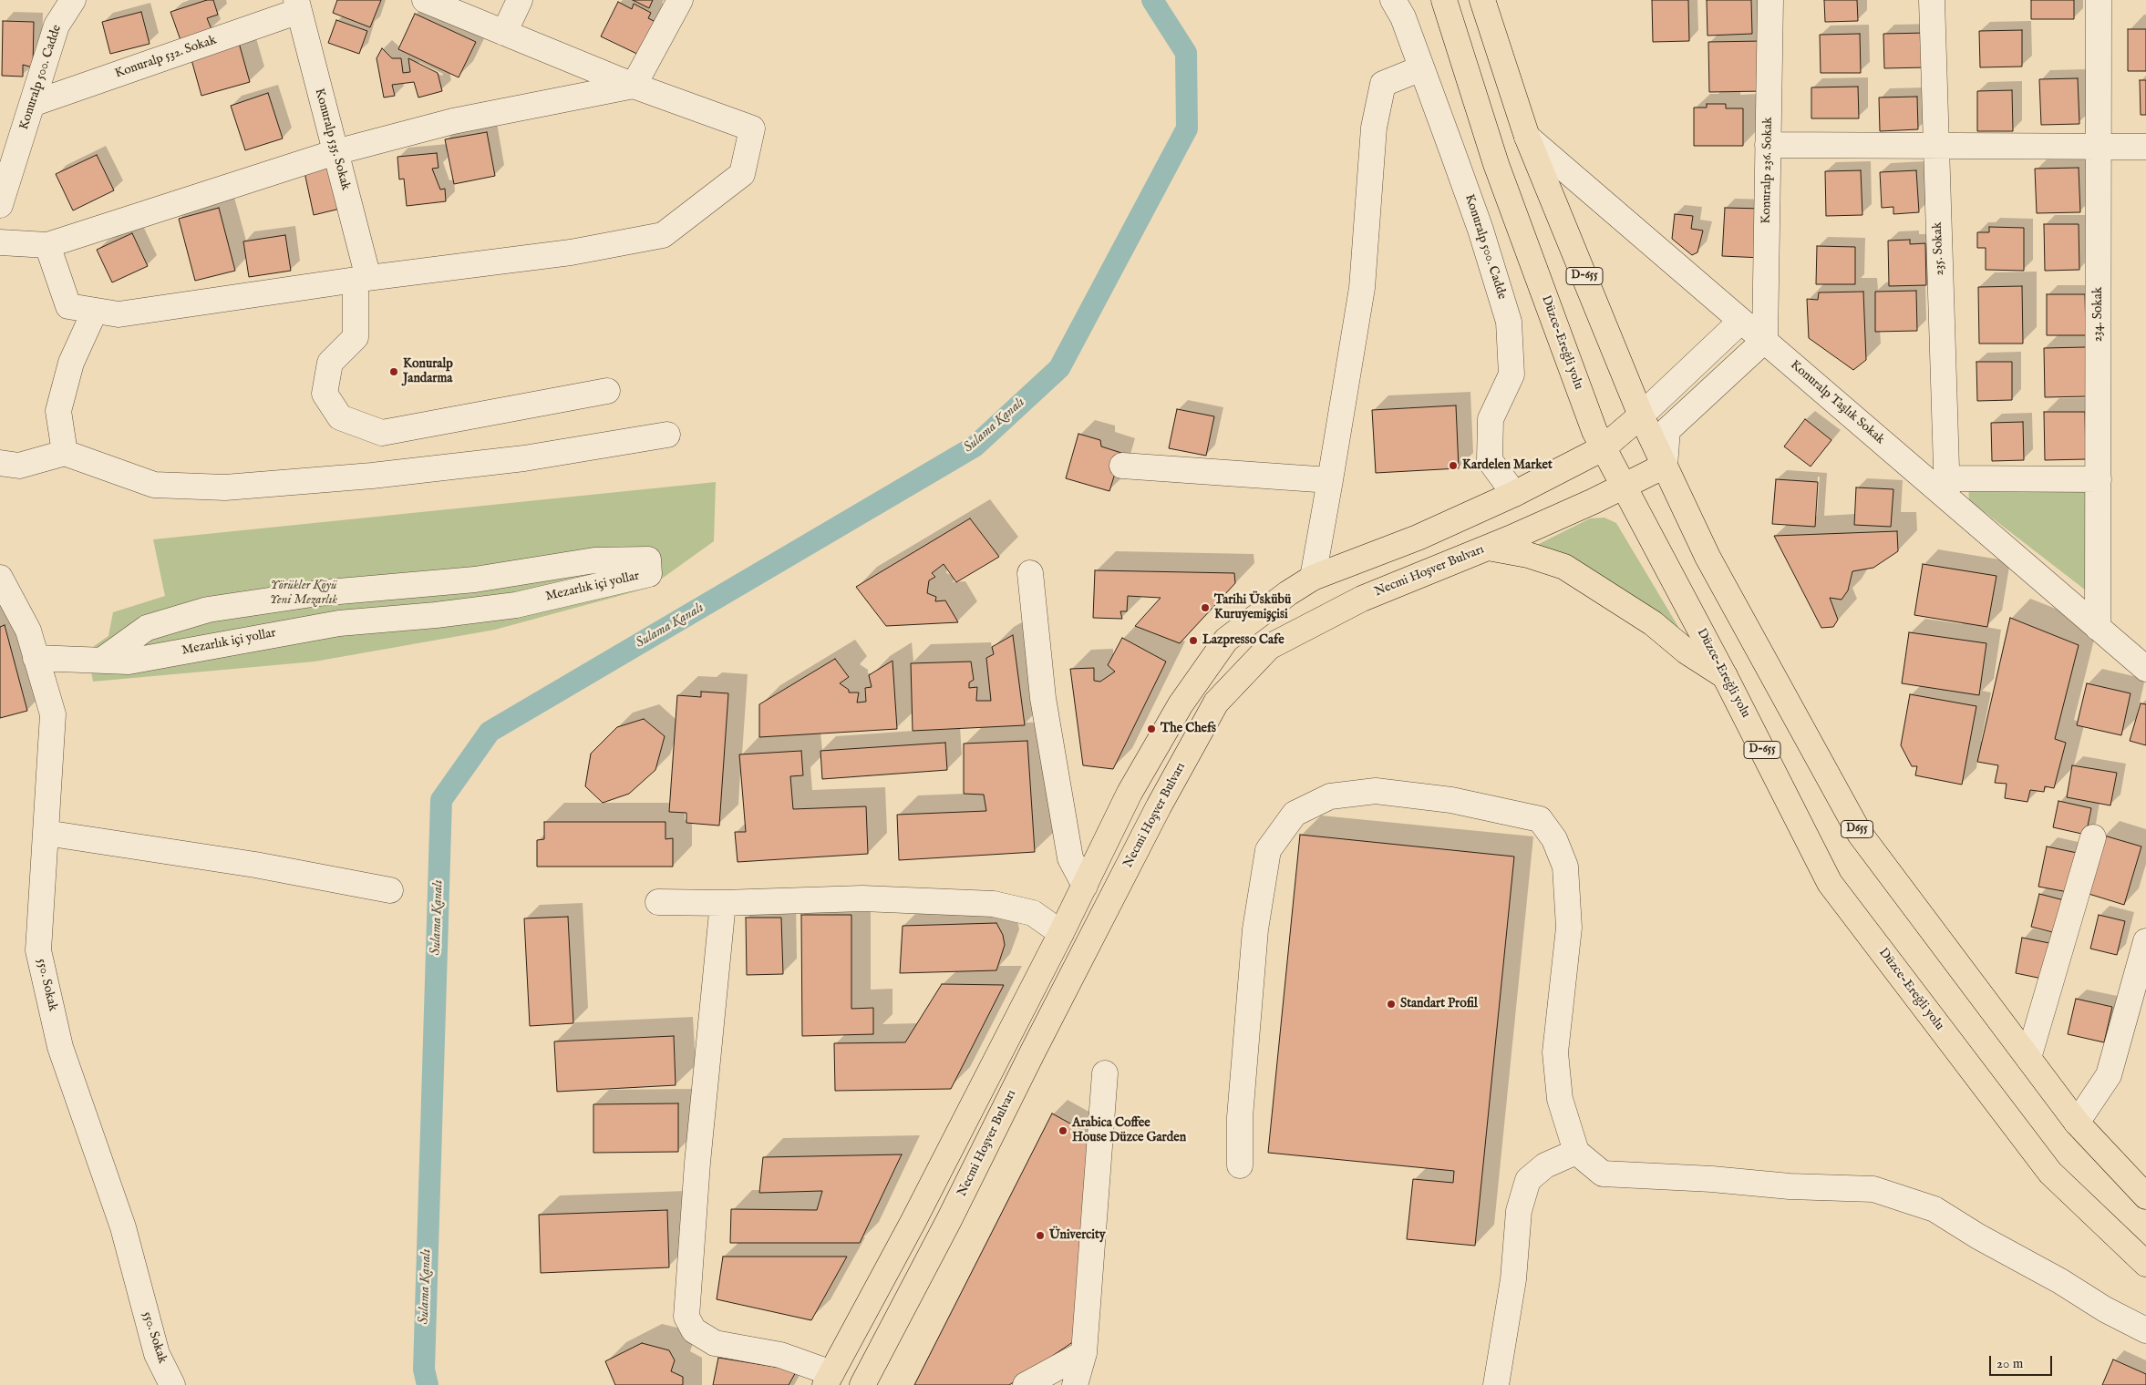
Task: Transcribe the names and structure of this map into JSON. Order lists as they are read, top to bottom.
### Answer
{
  "streets": {
    "main road": [
      "D-655",
      "Düzce-Ereğli yolu",
      "Necmi Hoşver Bulvarı",
      "D655"
    ],
    "street": [
      "Konuralp 532. Sokak",
      "Konuralp 500. Cadde",
      "Konuralp 535. Sokak",
      "Konuralp 236. Sokak",
      "235. Sokak",
      "234. Sokak",
      "Konuralp Taşlık Sokak",
      "Mezarlık içi yollar",
      "550. Sokak"
    ]
  },
  "crossings": [
    ["Konuralp 532. Sokak", "Konuralp 500. Cadde"],
    ["Konuralp 532. Sokak", "Konuralp 535. Sokak"],
    ["Konuralp 236. Sokak", "Konuralp Taşlık Sokak"],
    ["235. Sokak", "Konuralp Taşlık Sokak"],
    ["D-655", "Konuralp Taşlık Sokak"],
    ["D-655", "D655"],
    ["234. Sokak", "Konuralp Taşlık Sokak"],
    ["Düzce-Ereğli yolu", "Necmi Hoşver Bulvarı"],
    ["Necmi Hoşver Bulvarı", "D655"],
    ["Mezarlık içi yollar", "550. Sokak"]
  ],
  "water": ["Sulama Kanalı"],
  "parks": ["Yörükler Köyü Yeni Mezarlık"],
  "places": [
    "Konuralp Jandarma",
    "Kardelen Market",
    "Tarihi Üskübü Kuruyemişçisi",
    "Lazpresso Cafe",
    "The Chefs",
    "Standart Profil",
    "Arabica Coffee House Düzce Garden",
    "Ünivercity"
  ],
  "scale_bar": "20 m"
}
